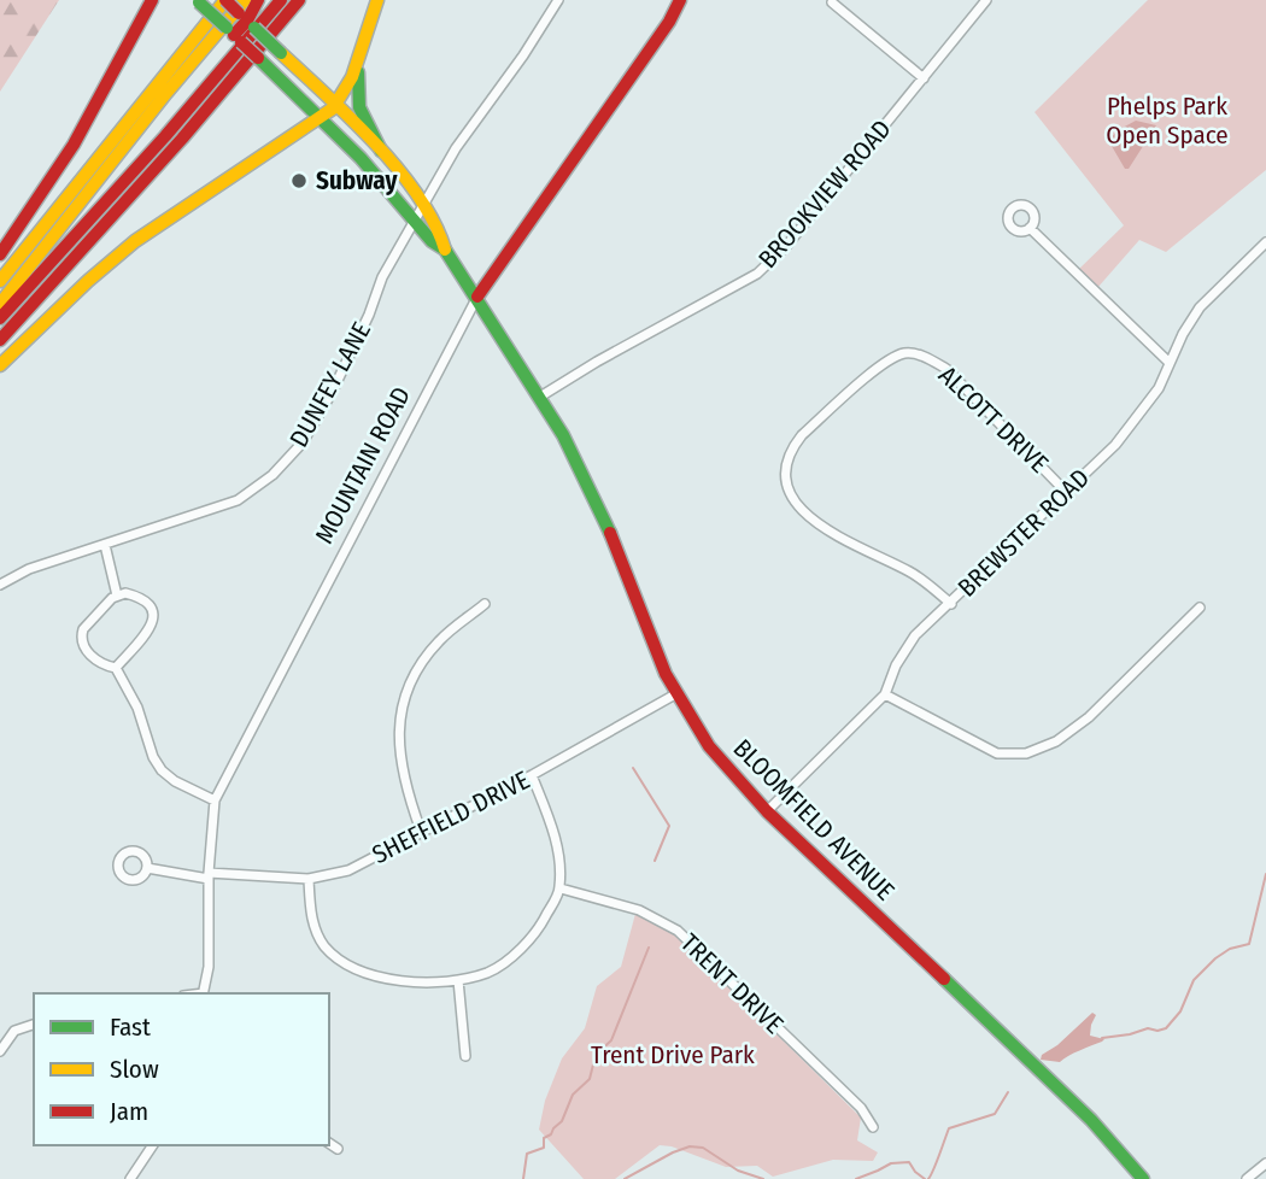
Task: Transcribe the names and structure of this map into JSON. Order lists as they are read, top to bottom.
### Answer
{
  "streets": {
    "main road": ["MOUNTAIN ROAD", "BLOOMFIELD AVENUE"],
    "street": [
      "BROOKVIEW ROAD",
      "DUNFEY LANE",
      "ALCOTT DRIVE",
      "BREWSTER ROAD",
      "SHEFFIELD DRIVE",
      "TRENT DRIVE"
    ]
  },
  "crossings": [
    ["BROOKVIEW ROAD", "BLOOMFIELD AVENUE"],
    ["DUNFEY LANE", "BLOOMFIELD AVENUE"],
    ["ALCOTT DRIVE", "BREWSTER ROAD"],
    ["MOUNTAIN ROAD", "SHEFFIELD DRIVE"],
    ["MOUNTAIN ROAD", "BLOOMFIELD AVENUE"],
    ["BREWSTER ROAD", "BLOOMFIELD AVENUE"],
    ["SHEFFIELD DRIVE", "BLOOMFIELD AVENUE"]
  ],
  "parks": ["Phelps Park Open Space", "Trent Drive Park"],
  "places": ["Subway"],
  "legend": ["Fast", "Slow", "Jam"]
}
